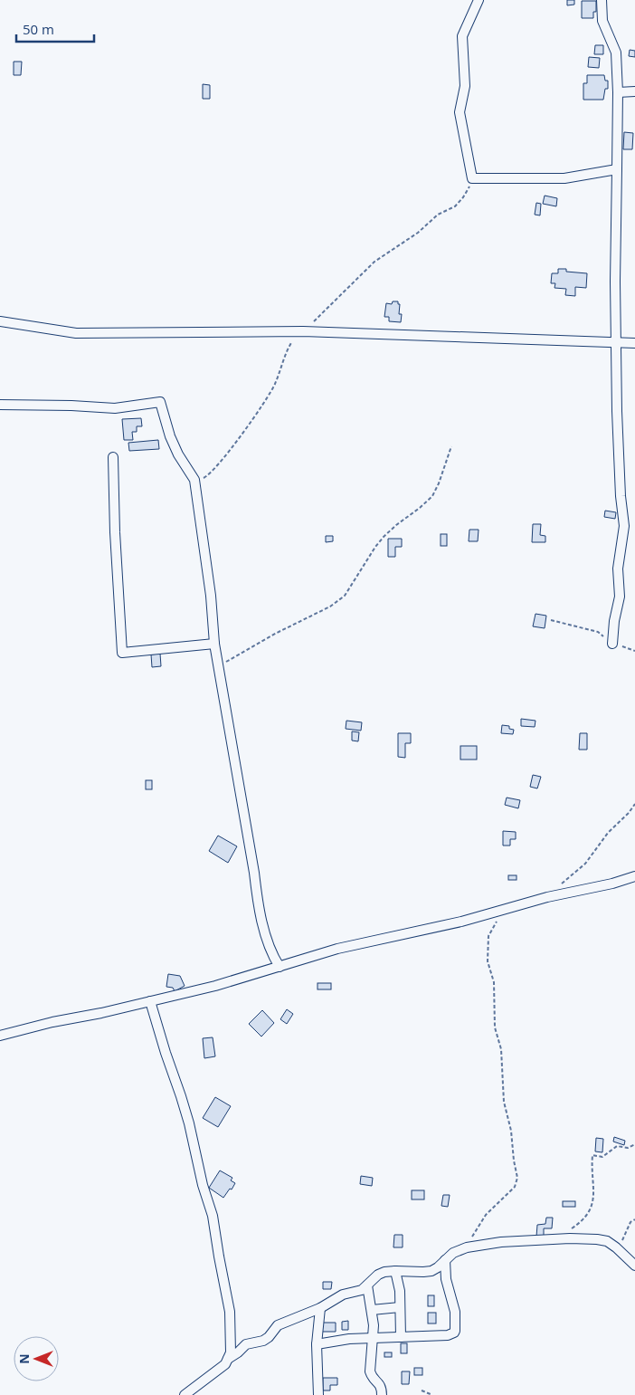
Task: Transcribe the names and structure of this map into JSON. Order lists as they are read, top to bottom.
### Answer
{
  "scale_bar": "50 m",
  "north": "left"
}
